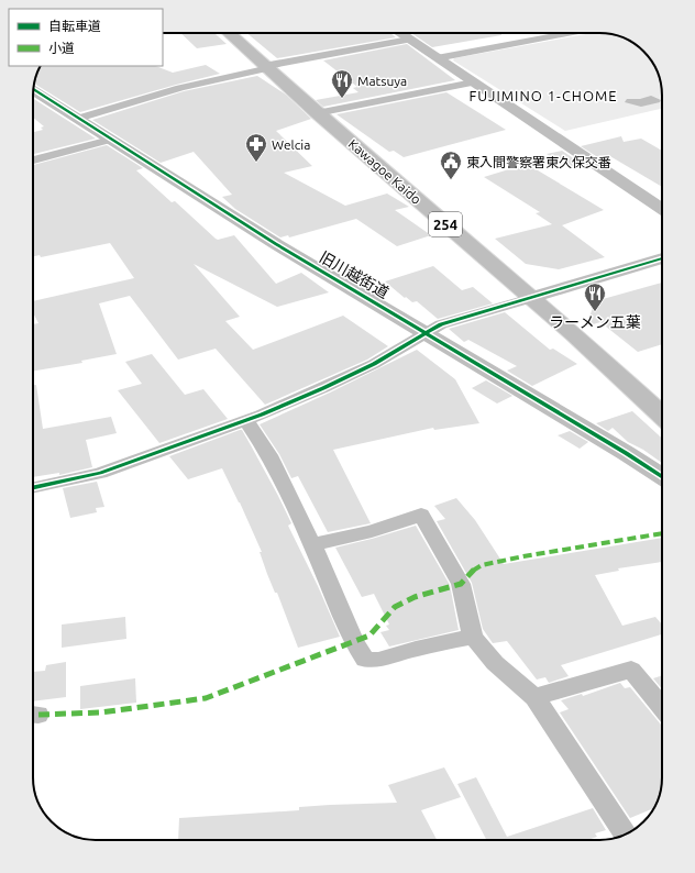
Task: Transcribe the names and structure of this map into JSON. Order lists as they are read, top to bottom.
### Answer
{
  "streets": {
    "highway": ["Kawagoe Kaido", "254"],
    "street": ["旧川越街道"]
  },
  "districts": ["FUJIMINO 1-CHOME"],
  "places": {
    "restaurant": ["Matsuya", "ラーメン五葉"],
    "pharmacy": ["Welcia"],
    "public building": ["東入間警察署東久保交番"]
  },
  "legend": ["自転車道", "小道"]
}
